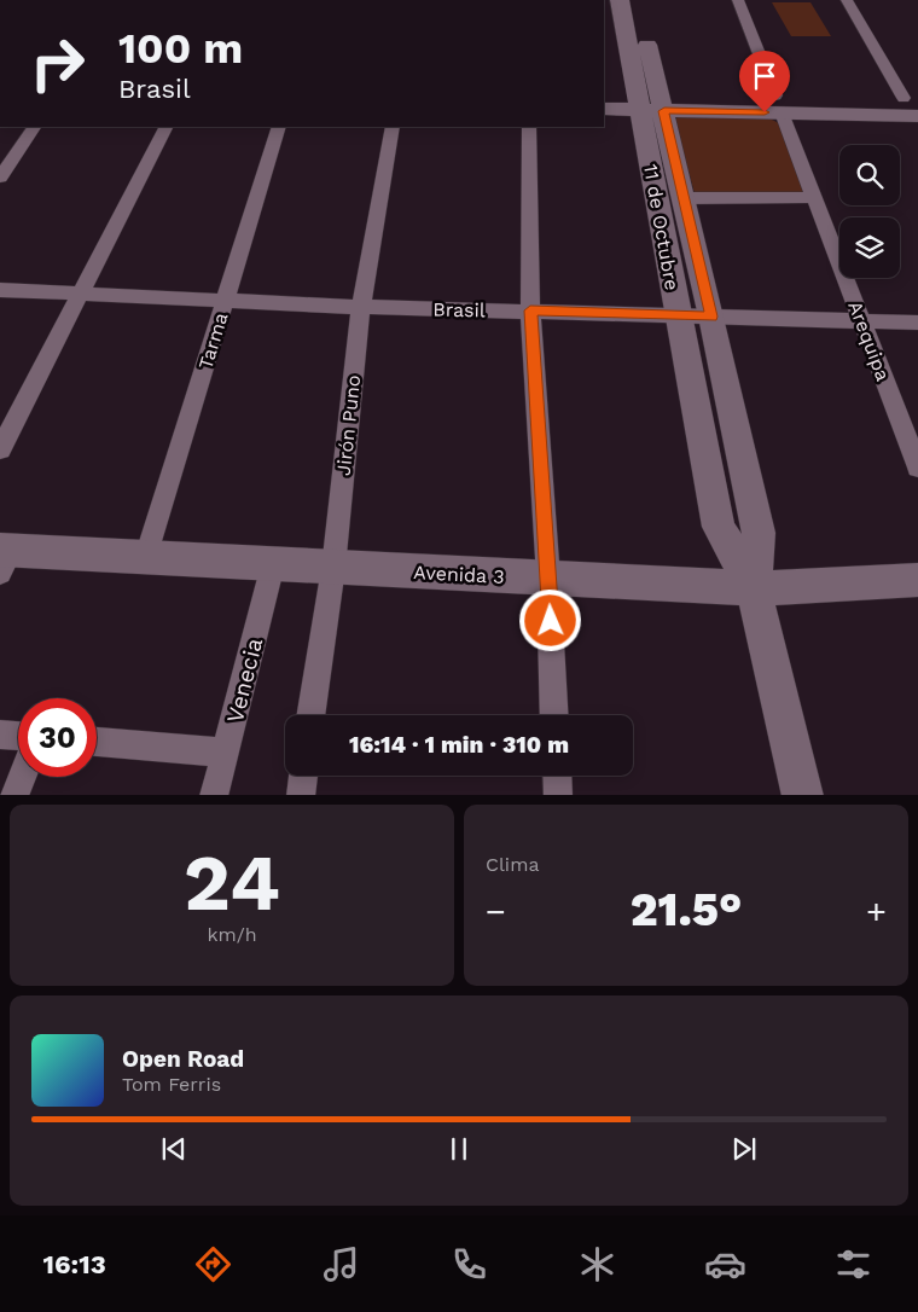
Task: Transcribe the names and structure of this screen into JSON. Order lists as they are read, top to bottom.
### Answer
{
  "streets": {
    "street": [
      "11 de Octubre",
      "Brasil",
      "Tarma",
      "Arequipa",
      "Jirón Puno",
      "Avenida 3",
      "Venecia"
    ]
  },
  "crossings": [
    ["11 de Octubre", "Brasil"],
    ["11 de Octubre", "Avenida 3"],
    ["Brasil", "Tarma"],
    ["Brasil", "Arequipa"],
    ["Brasil", "Jirón Puno"],
    ["Tarma", "Avenida 3"],
    ["Jirón Puno", "Avenida 3"],
    ["Avenida 3", "Venecia"]
  ],
  "page": {
    "turn": ["100 m", "Brasil"],
    "limit": "30",
    "trip": "16:14 · 1 min · 310 m",
    "tile": [
      ["24", "km/h"],
      "Clima"
    ],
    "heat": ["−", "21.5°", "+"],
    "song": ["Open Road", "Tom Ferris"],
    "tabs": "16:13"
  }
}
